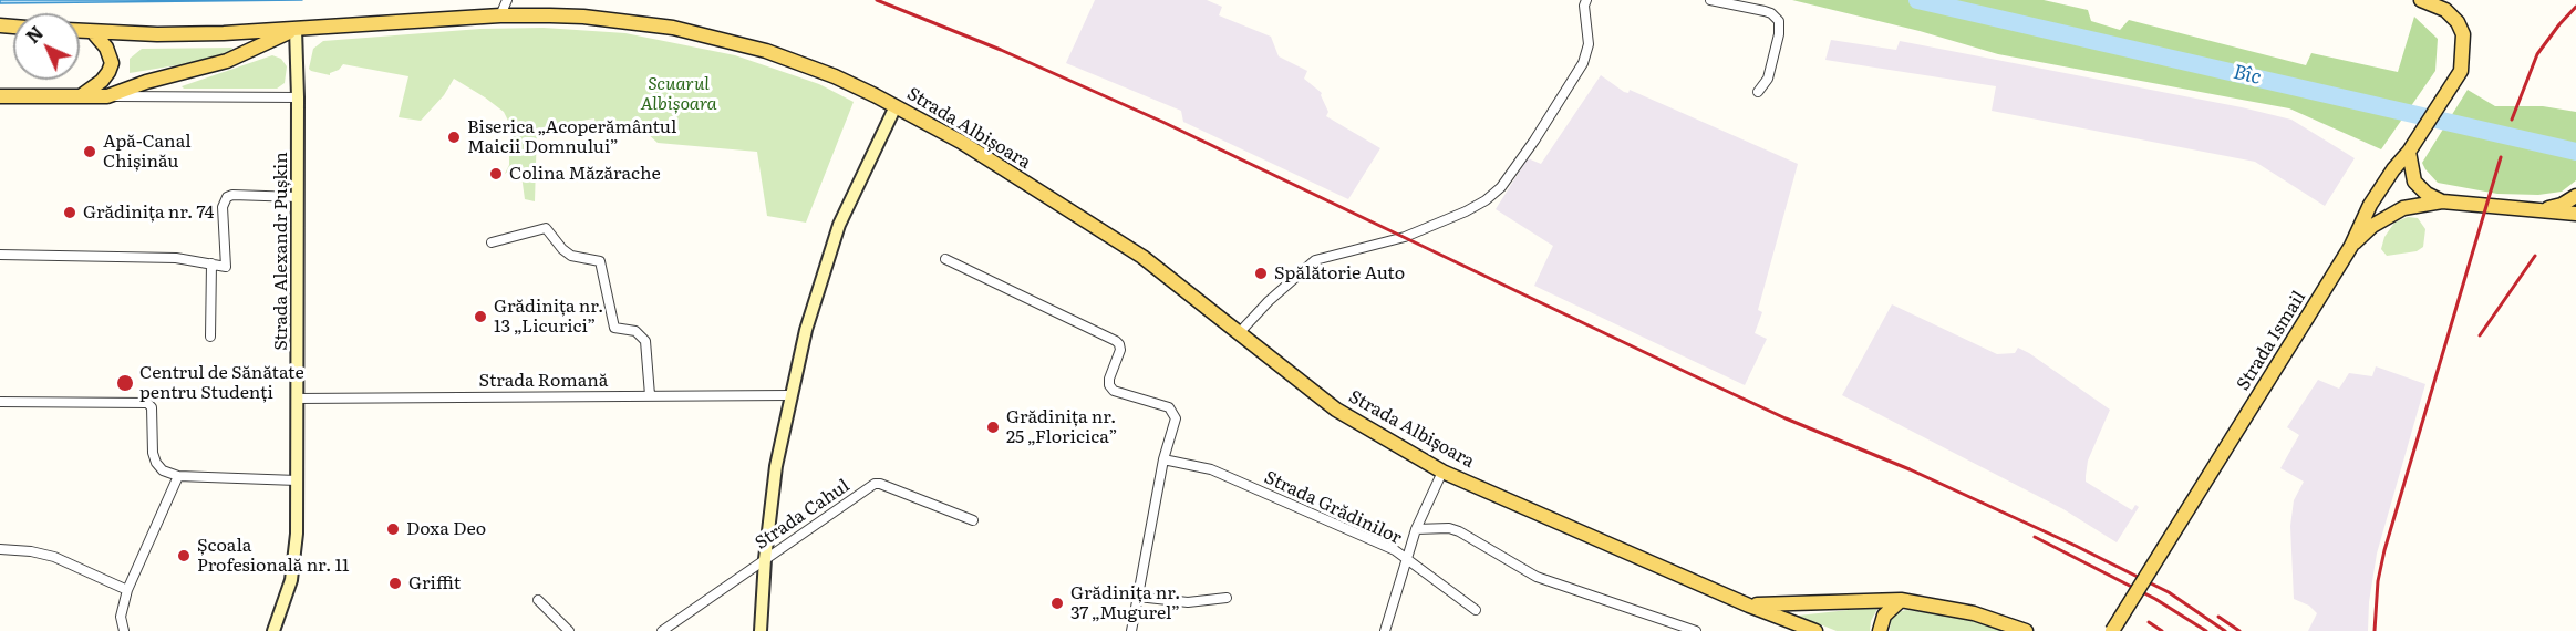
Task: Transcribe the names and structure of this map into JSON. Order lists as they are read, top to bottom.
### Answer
{
  "streets": {
    "main road": ["Strada Albișoara", "Strada Alexandr Pușkin", "Strada Ismail"],
    "street": ["Strada Romană", "Strada Grădinilor", "Strada Cahul"]
  },
  "crossings": [
    ["Strada Albișoara", "Strada Alexandr Pușkin"],
    ["Strada Alexandr Pușkin", "Strada Romană"]
  ],
  "water": ["Bîc"],
  "parks": ["Scuarul Albișoara"],
  "places": [
    "Biserica „Acoperământul Maicii Domnului”",
    "Apă-Canal Chișinău",
    "Colina Măzărache",
    "Grădinița nr. 74",
    "Spălătorie Auto",
    "Grădinița nr. 13 „Licurici”",
    "Centrul de Sănătate pentru Studenți",
    "Grădinița nr. 25 „Floricica”",
    "Doxa Deo",
    "Școala Profesională nr. 11",
    "Griffit",
    "Grădinița nr. 37 „Mugurel”"
  ],
  "north": "top left"
}
